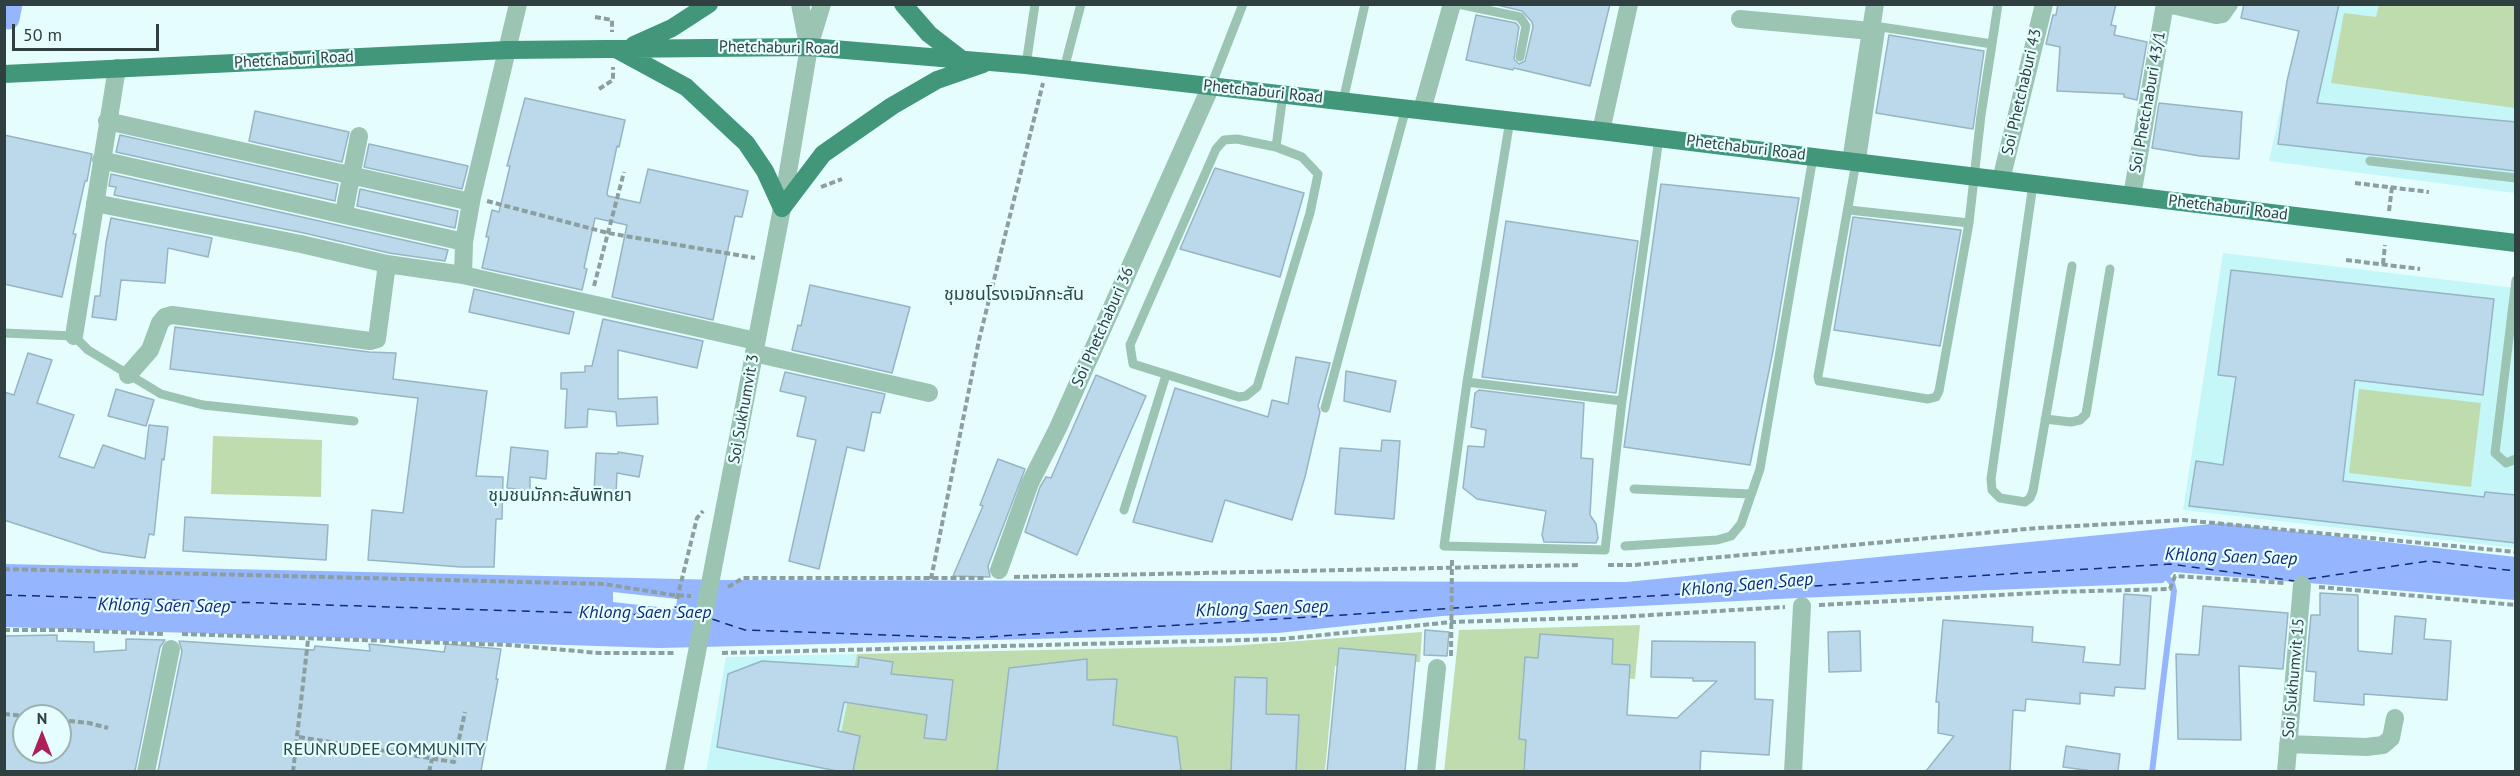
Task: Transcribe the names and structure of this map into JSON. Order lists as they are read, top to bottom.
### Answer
{
  "streets": {
    "main road": ["Phetchaburi Road"],
    "street": [
      "Soi Phetchaburi 43",
      "Soi Phetchaburi 43/1",
      "Soi Phetchaburi 36",
      "Soi Sukhumvit 3",
      "Soi Sukhumvit 15"
    ]
  },
  "crossings": [
    ["Phetchaburi Road", "Soi Phetchaburi 43"],
    ["Phetchaburi Road", "Soi Phetchaburi 43/1"],
    ["Phetchaburi Road", "Soi Phetchaburi 36"],
    ["Phetchaburi Road", "Soi Sukhumvit 3"]
  ],
  "districts": ["ชุมชนโรงเจมักกะสัน", "ชุมชนมักกะสันพิทยา", "REUNRUDEE COMMUNITY"],
  "water": ["Khlong Saen Saep"],
  "scale_bar": "50 m",
  "north": "top"
}
